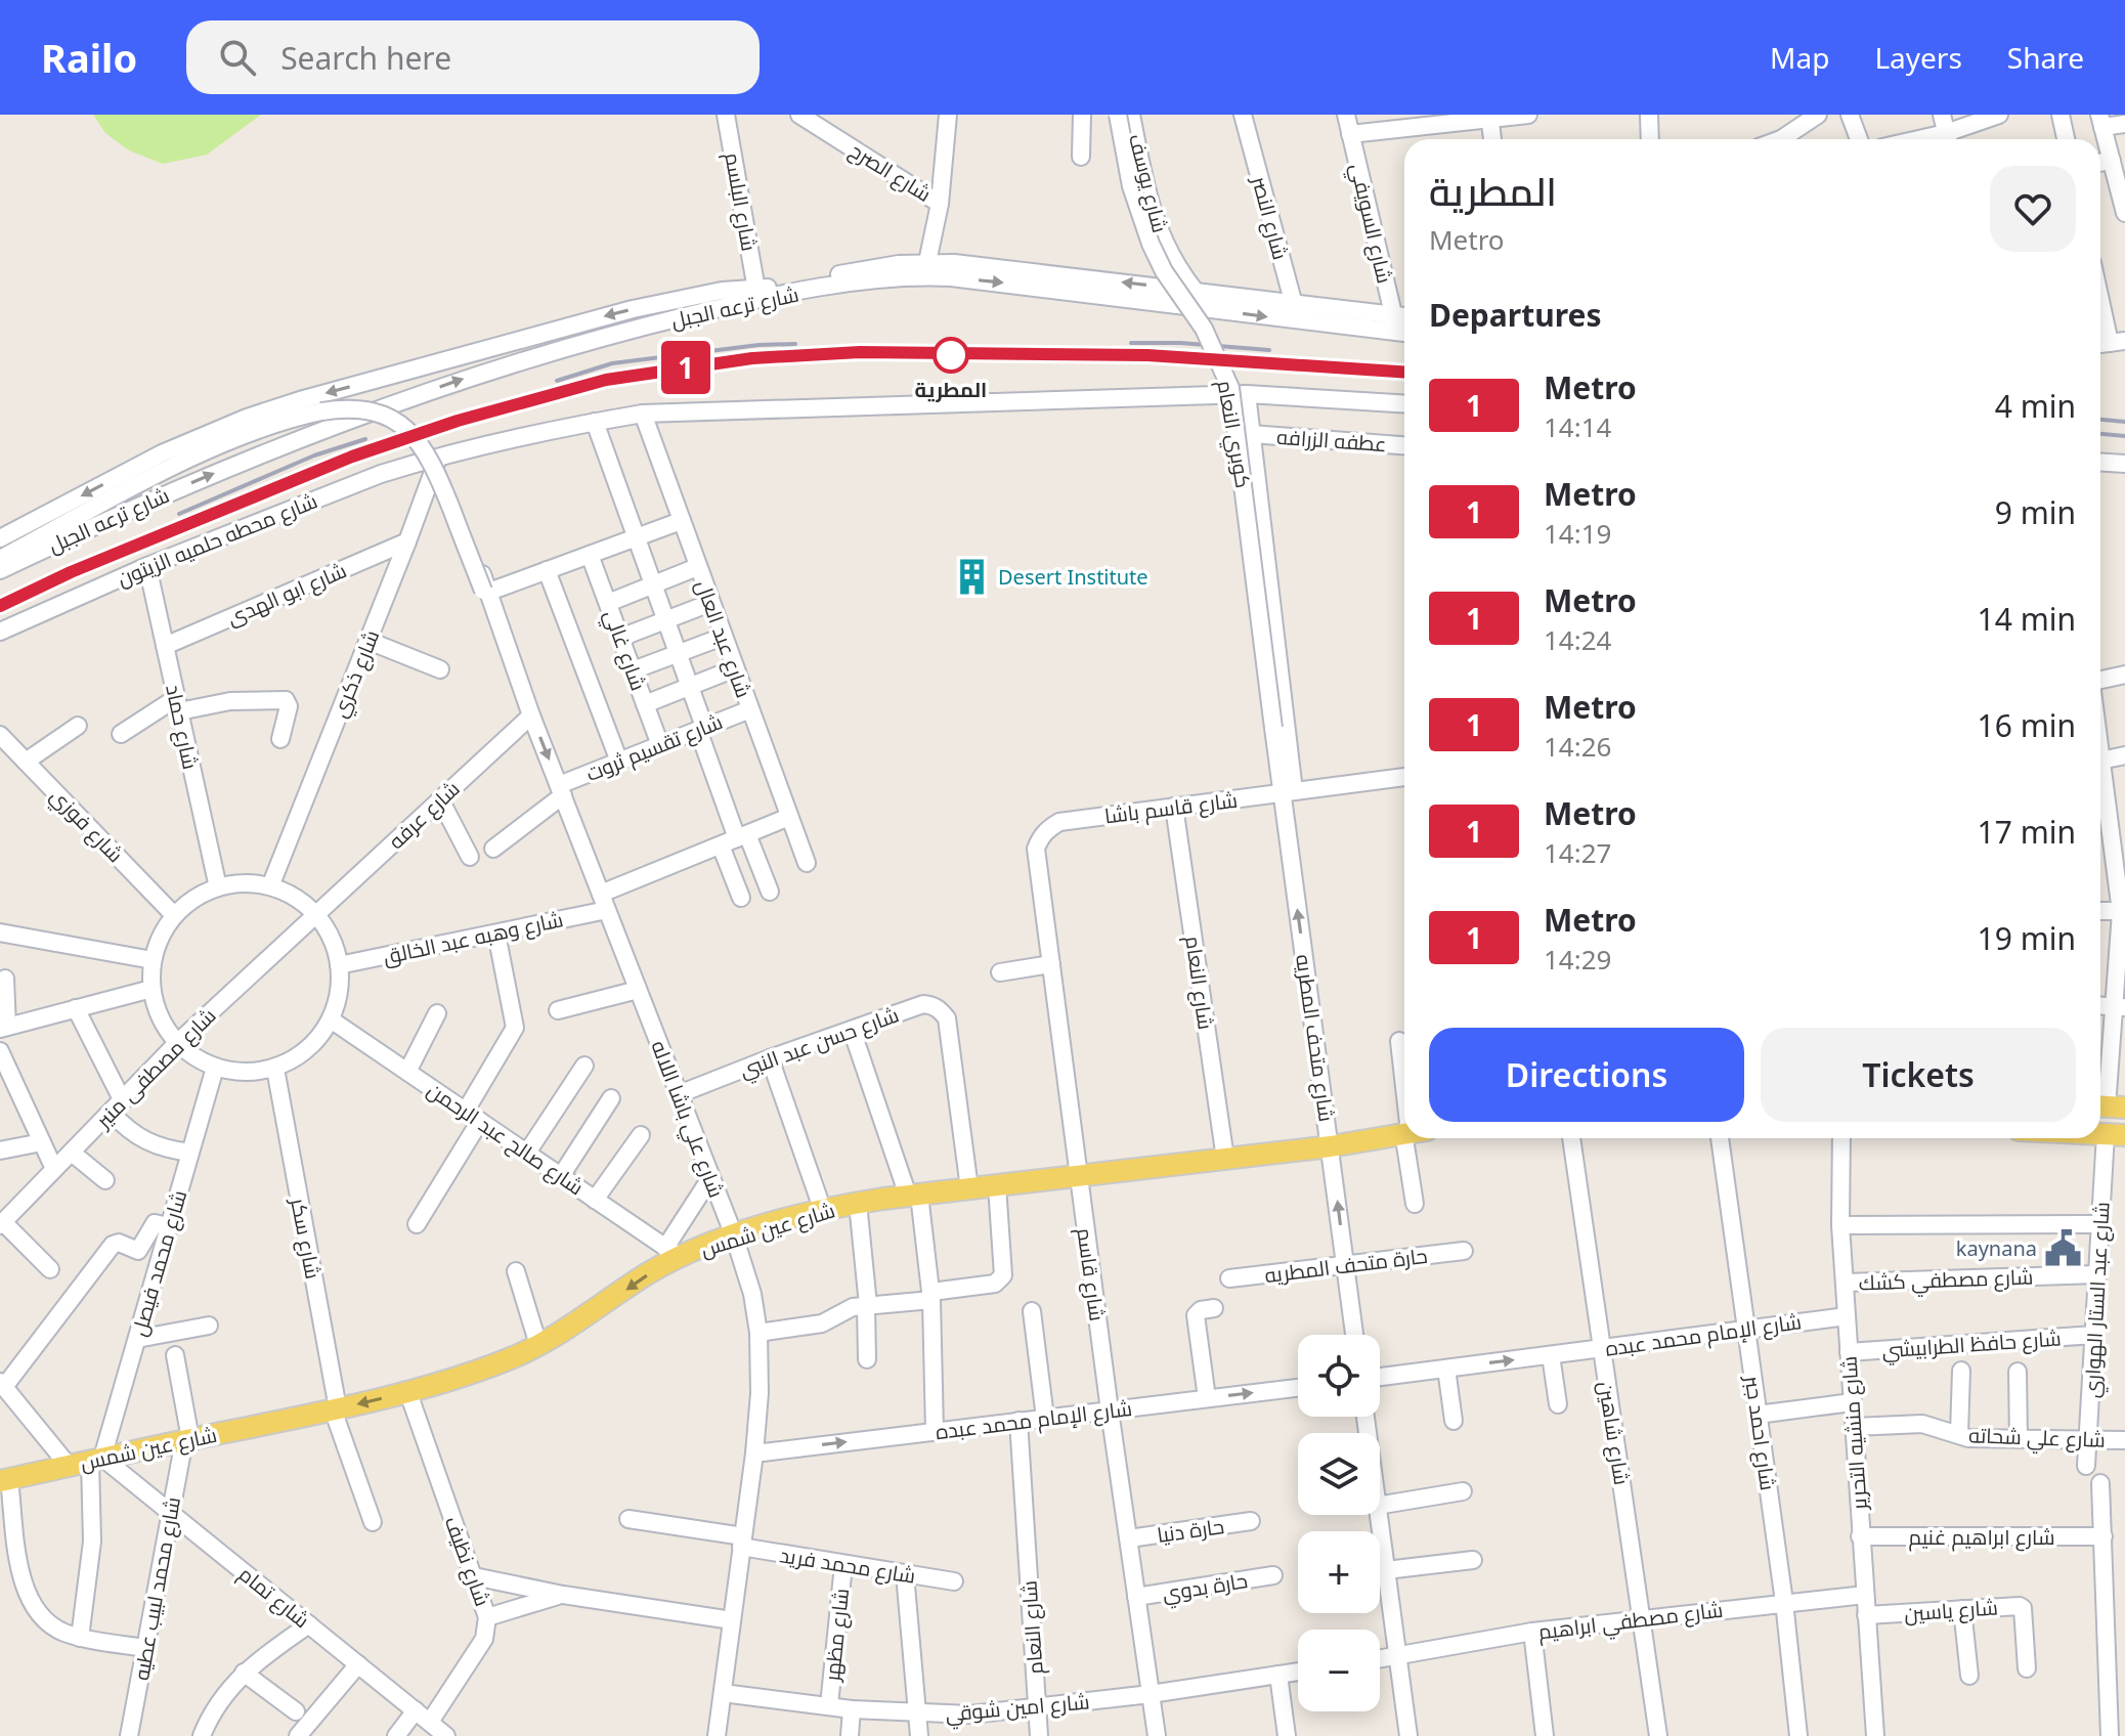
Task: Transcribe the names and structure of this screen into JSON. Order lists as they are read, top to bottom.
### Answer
{
  "streets": {
    "main road": ["شارع عين شمس"],
    "street": [
      "شارع الصرح",
      "شارع يوسف",
      "شارع البلسم",
      "شارع النصر",
      "شارع السويفي",
      "شارع ترعه الجبل",
      "كوبري النعام",
      "عطفه الزرافه",
      "شارع محطه حلميه الزيتون",
      "شارع ابو الهدى",
      "شارع عبد العال",
      "شارع غالي",
      "شارع ذكري",
      "شارع حماد",
      "شارع تقسيم ثروت",
      "شارع قاسم باشا",
      "شارع عرفه",
      "شارع فوزي",
      "شارع وهبه عبد الخالق",
      "شارع النعام",
      "شارع متحف المطريه",
      "شارع حسن عبد النبي",
      "شارع مصطفى منير",
      "شارع علي باشا اللاله",
      "شارع صالح عبد الرحمن",
      "شارع سكر",
      "شارع محمد فيصل",
      "حارة متحف المطريه",
      "شارع قاسم",
      "شارع مصطفي كشك",
      "شارع عبد الستار الهواري",
      "شارع الإمام محمد عبده",
      "شارع حافظ الطرابيشي",
      "شارع شاهين",
      "شارع احمد جبر",
      "شارع منشيه التحرير",
      "شارع علي شحاته",
      "حارة دنيا",
      "شارع ابراهيم غنيم",
      "شارع نظيف",
      "شارع محمد فريد",
      "حارة بدوي",
      "شارع محمد لبيب عطيه",
      "شارع تمام",
      "شارع ياسين",
      "شارع مصطفي ابراهيم",
      "شارع مظهر",
      "شارع امين شوقي"
    ]
  },
  "crossings": [
    ["شارع يوسف", "شارع ترعه الجبل"],
    ["شارع البلسم", "شارع ترعه الجبل"],
    ["شارع النصر", "شارع ترعه الجبل"],
    ["شارع السويفي", "شارع ترعه الجبل"],
    ["كوبري النعام", "شارع متحف المطريه"],
    ["عطفه الزرافه", "شارع متحف المطريه"],
    ["شارع محطه حلميه الزيتون", "شارع عبد العال"],
    ["شارع محطه حلميه الزيتون", "شارع ذكري"],
    ["شارع محطه حلميه الزيتون", "شارع حماد"],
    ["شارع محطه حلميه الزيتون", "شارع متحف المطريه"],
    ["شارع محطه حلميه الزيتون", "شارع علي باشا اللاله"],
    ["شارع ابو الهدى", "شارع ذكري"],
    ["شارع ابو الهدى", "شارع حماد"],
    ["شارع عبد العال", "شارع تقسيم ثروت"],
    ["شارع عبد العال", "شارع وهبه عبد الخالق"],
    ["شارع غالي", "شارع تقسيم ثروت"],
    ["شارع ذكري", "شارع علي باشا اللاله"],
    ["شارع تقسيم ثروت", "شارع علي باشا اللاله"],
    ["شارع قاسم باشا", "شارع النعام"],
    ["شارع قاسم باشا", "شارع متحف المطريه"],
    ["شارع قاسم باشا", "شارع قاسم"],
    ["شارع عرفه", "شارع مصطفى منير"],
    ["شارع عرفه", "شارع علي باشا اللاله"],
    ["شارع وهبه عبد الخالق", "شارع علي باشا اللاله"],
    ["شارع النعام", "شارع عين شمس"],
    ["شارع النعام", "شارع الإمام محمد عبده"],
    ["شارع النعام", "شارع امين شوقي"],
    ["شارع متحف المطريه", "شارع عين شمس"],
    ["شارع متحف المطريه", "حارة متحف المطريه"],
    ["شارع حسن عبد النبي", "شارع علي باشا اللاله"],
    ["شارع حسن عبد النبي", "شارع عين شمس"],
    ["شارع علي باشا اللاله", "شارع عين شمس"],
    ["شارع علي باشا اللاله", "شارع الإمام محمد عبده"],
    ["شارع علي باشا اللاله", "شارع محمد فريد"],
    ["شارع علي باشا اللاله", "شارع امين شوقي"],
    ["شارع صالح عبد الرحمن", "شارع عين شمس"],
    ["شارع عين شمس", "شارع سكر"],
    ["شارع عين شمس", "شارع محمد فيصل"],
    ["شارع عين شمس", "شارع قاسم"],
    ["شارع عين شمس", "شارع نظيف"],
    ["شارع عين شمس", "شارع محمد لبيب عطيه"],
    ["شارع عين شمس", "شارع تمام"],
    ["شارع محمد فيصل", "شارع تمام"],
    ["شارع قاسم", "شارع الإمام محمد عبده"],
    ["شارع قاسم", "حارة دنيا"],
    ["شارع قاسم", "حارة بدوي"],
    ["شارع قاسم", "شارع امين شوقي"],
    ["شارع مصطفي كشك", "شارع عبد الستار الهواري"],
    ["شارع مصطفي كشك", "شارع منشيه التحرير"],
    ["شارع عبد الستار الهواري", "شارع حافظ الطرابيشي"],
    ["شارع عبد الستار الهواري", "شارع علي شحاته"],
    ["شارع الإمام محمد عبده", "شارع شاهين"],
    ["شارع الإمام محمد عبده", "شارع احمد جبر"],
    ["شارع الإمام محمد عبده", "شارع منشيه التحرير"],
    ["شارع حافظ الطرابيشي", "شارع منشيه التحرير"],
    ["شارع شاهين", "شارع مصطفي ابراهيم"],
    ["شارع احمد جبر", "شارع مصطفي ابراهيم"],
    ["شارع منشيه التحرير", "شارع علي شحاته"],
    ["شارع منشيه التحرير", "شارع ابراهيم غنيم"],
    ["شارع منشيه التحرير", "شارع ياسين"],
    ["شارع منشيه التحرير", "شارع مصطفي ابراهيم"],
    ["شارع نظيف", "شارع تمام"],
    ["شارع محمد فريد", "شارع مظهر"],
    ["شارع محمد لبيب عطيه", "شارع تمام"],
    ["شارع مظهر", "شارع امين شوقي"]
  ],
  "one_way": ["شارع متحف المطريه"],
  "places": {
    "other": ["المطرية"],
    "building": ["Desert Institute"],
    "public building": ["kaynana"]
  },
  "lines": ["metro line 1"],
  "page": {
    "header": "Railo",
    "search": "Search here",
    "nav": ["Map", "Layers", "Share"],
    "on_map": "1",
    "heading": [
      ["المطرية", "Metro"],
      "Departures"
    ],
    "list": [
      {
        "mark": "1",
        "name": "Metro",
        "note": "14:14",
        "value": "4 min"
      },
      {
        "mark": "1",
        "name": "Metro",
        "note": "14:19",
        "value": "9 min"
      },
      {
        "mark": "1",
        "name": "Metro",
        "note": "14:24",
        "value": "14 min"
      },
      {
        "mark": "1",
        "name": "Metro",
        "note": "14:26",
        "value": "16 min"
      },
      {
        "mark": "1",
        "name": "Metro",
        "note": "14:27",
        "value": "17 min"
      },
      {
        "mark": "1",
        "name": "Metro",
        "note": "14:29",
        "value": "19 min"
      }
    ],
    "buttons": ["Directions", "Tickets"],
    "map_buttons": ["+", "−"]
  }
}
